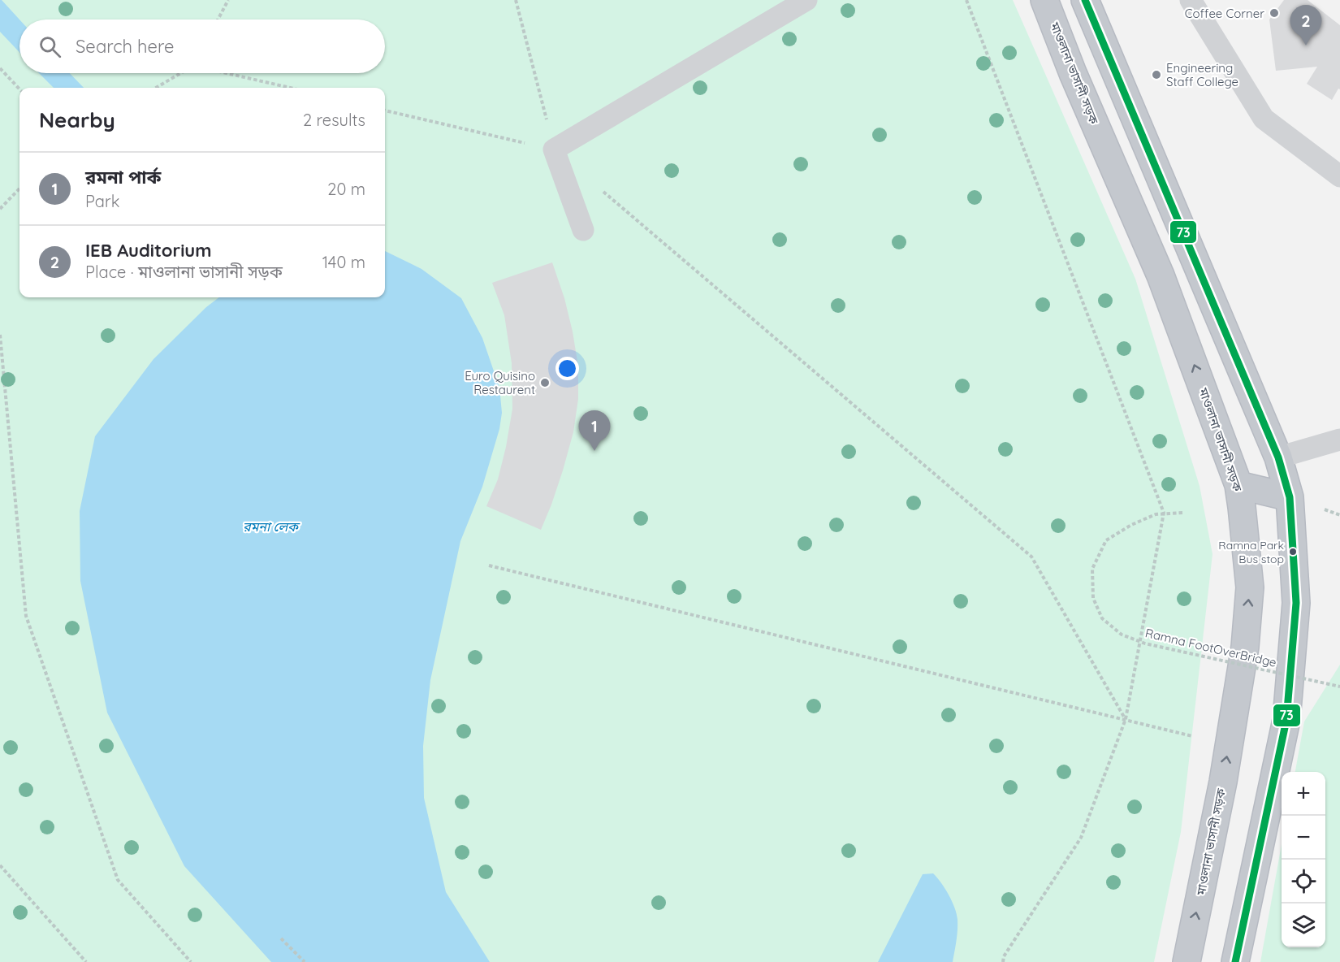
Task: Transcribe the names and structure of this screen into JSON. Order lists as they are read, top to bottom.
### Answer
{
  "streets": {
    "highway": ["মাওলানা ভাসানী সড়ক"],
    "path": ["Ramna FootOverBridge"]
  },
  "water": ["রমনা লেক"],
  "places": [
    "Coffee Corner",
    "Engineering Staff College",
    "Euro Quisino Restaurent",
    "Ramna Park Bus stop"
  ],
  "lines": ["transit line 73"],
  "page": {
    "pins": ["2", "1"],
    "search": "Search here",
    "heading": ["Nearby", "2 results"],
    "list": [
      {
        "mark": "1",
        "name": "রমনা পার্ক",
        "note": "Park",
        "value": "20 m"
      },
      {
        "mark": "2",
        "name": "IEB Auditorium",
        "note": "Place · মাওলানা ভাসানী সড়ক",
        "value": "140 m"
      }
    ],
    "map_buttons": ["+", "−"]
  }
}
